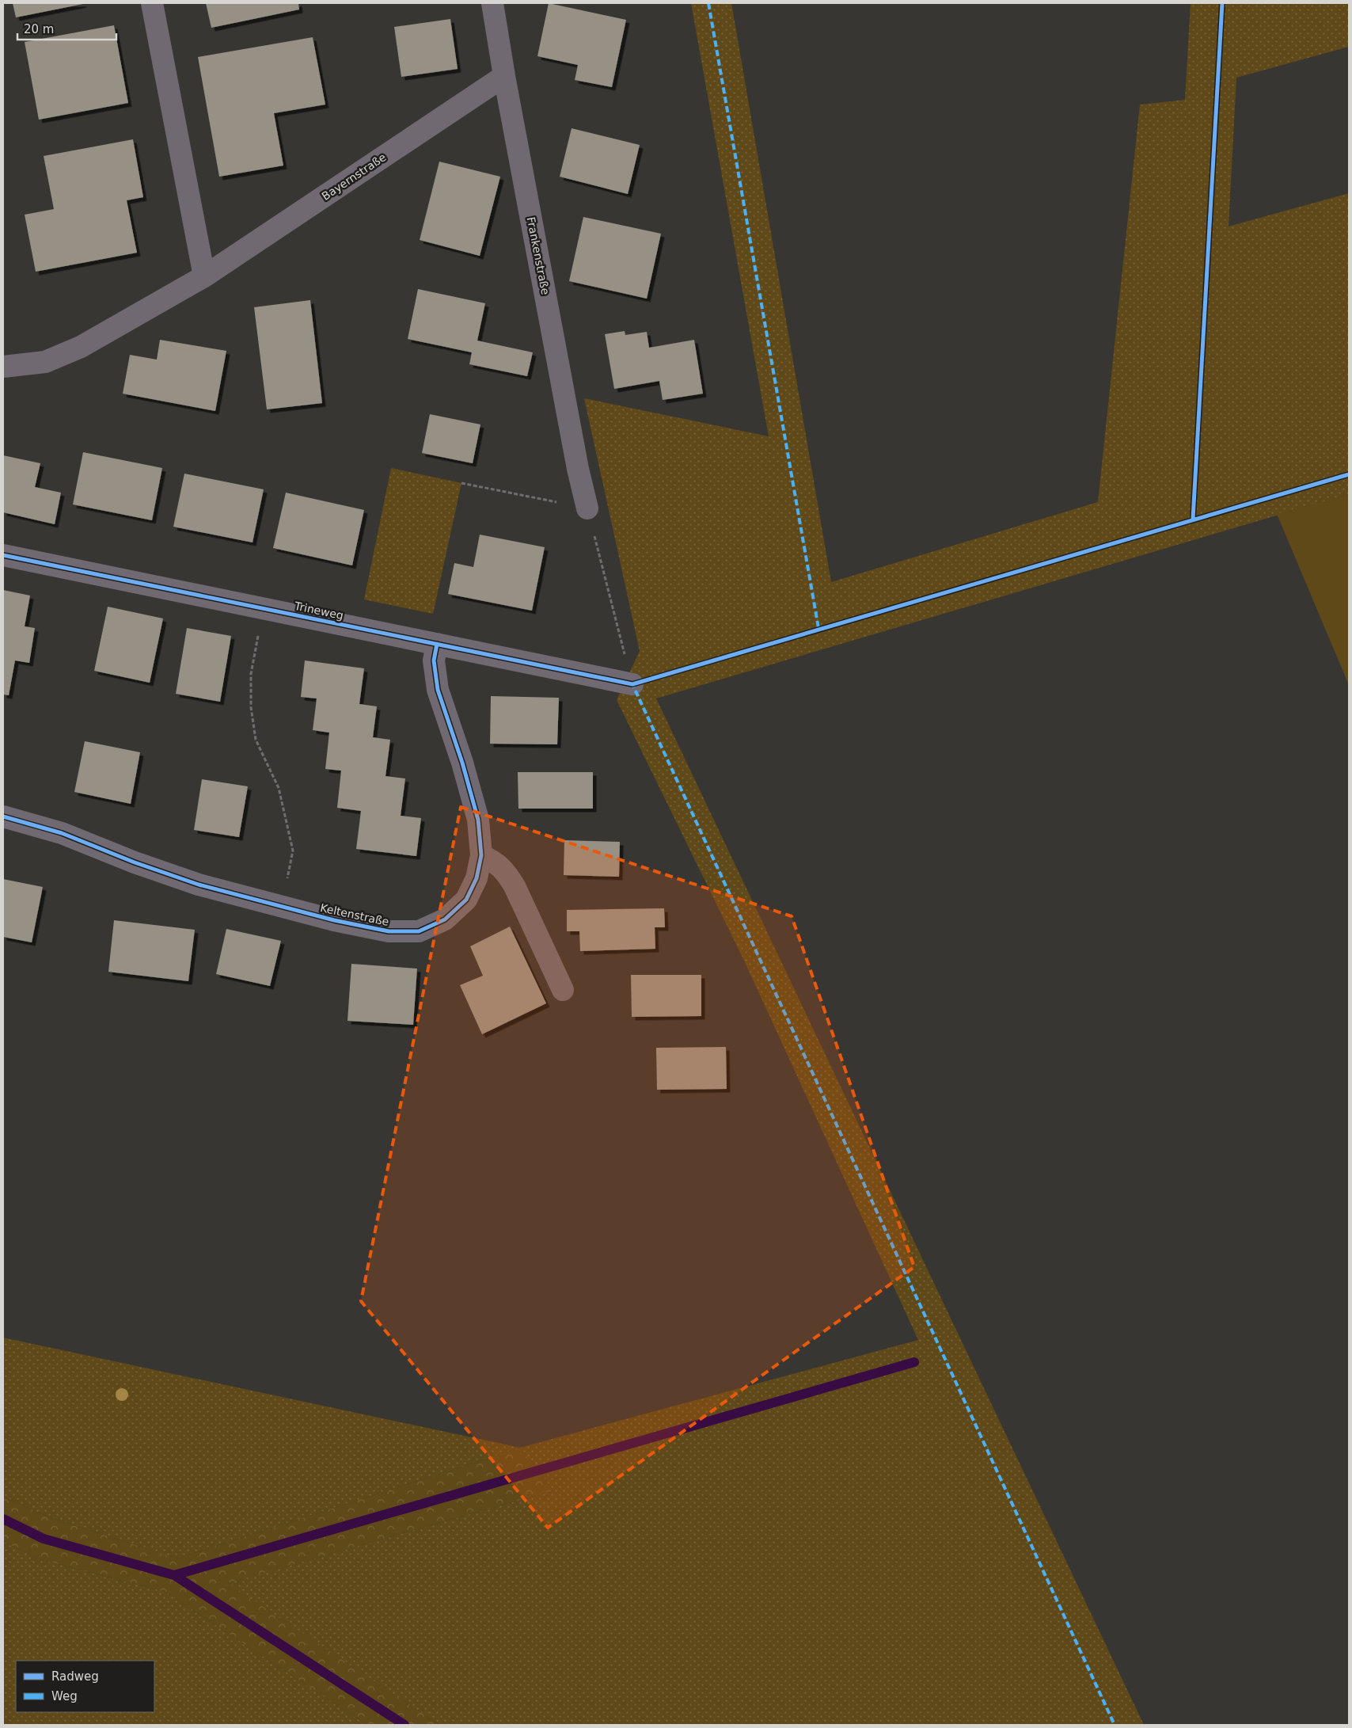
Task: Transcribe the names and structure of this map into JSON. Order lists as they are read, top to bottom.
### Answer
{
  "streets": {
    "street": [
      "Bayernstraße",
      "Frankenstraße",
      "Trineweg",
      "Keltenstraße"
    ]
  },
  "crossings": [
    ["Bayernstraße", "Frankenstraße"],
    ["Trineweg", "Keltenstraße"]
  ],
  "legend": ["Radweg", "Weg"],
  "scale_bar": "20 m"
}
